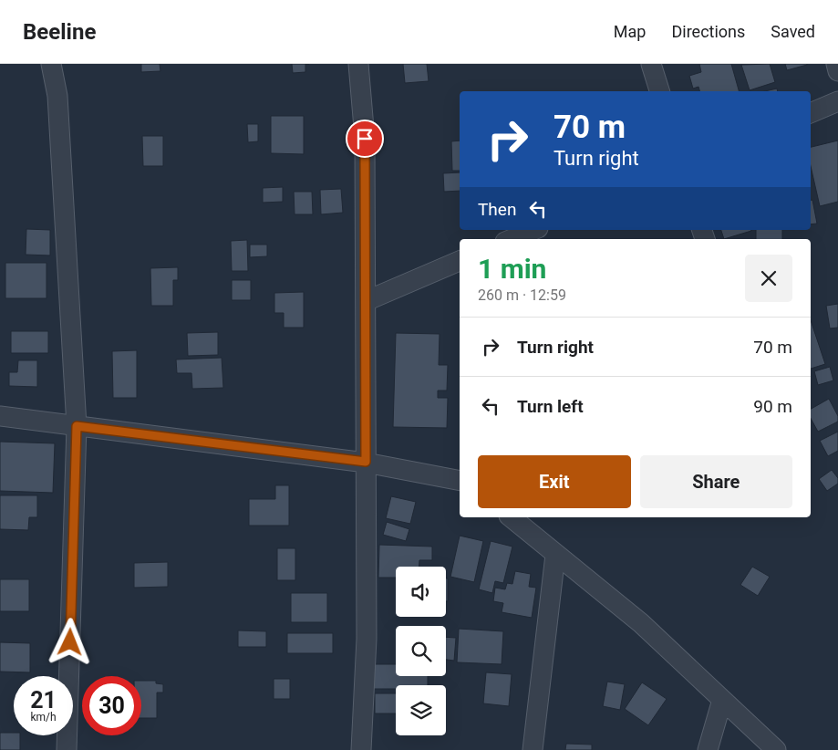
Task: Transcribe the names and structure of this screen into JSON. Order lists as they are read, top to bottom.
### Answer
{
  "page": {
    "header": "Beeline",
    "nav": ["Map", "Directions", "Saved"],
    "turn": ["70 m", "Turn right"],
    "then": "Then",
    "heading": ["1 min", "260 m · 12:59"],
    "list": [
      {
        "name": "Turn right",
        "value": "70 m"
      },
      {
        "name": "Turn left",
        "value": "90 m"
      }
    ],
    "buttons": ["Exit", "Share"],
    "speed": "21 km/h",
    "limit": "30"
  }
}
